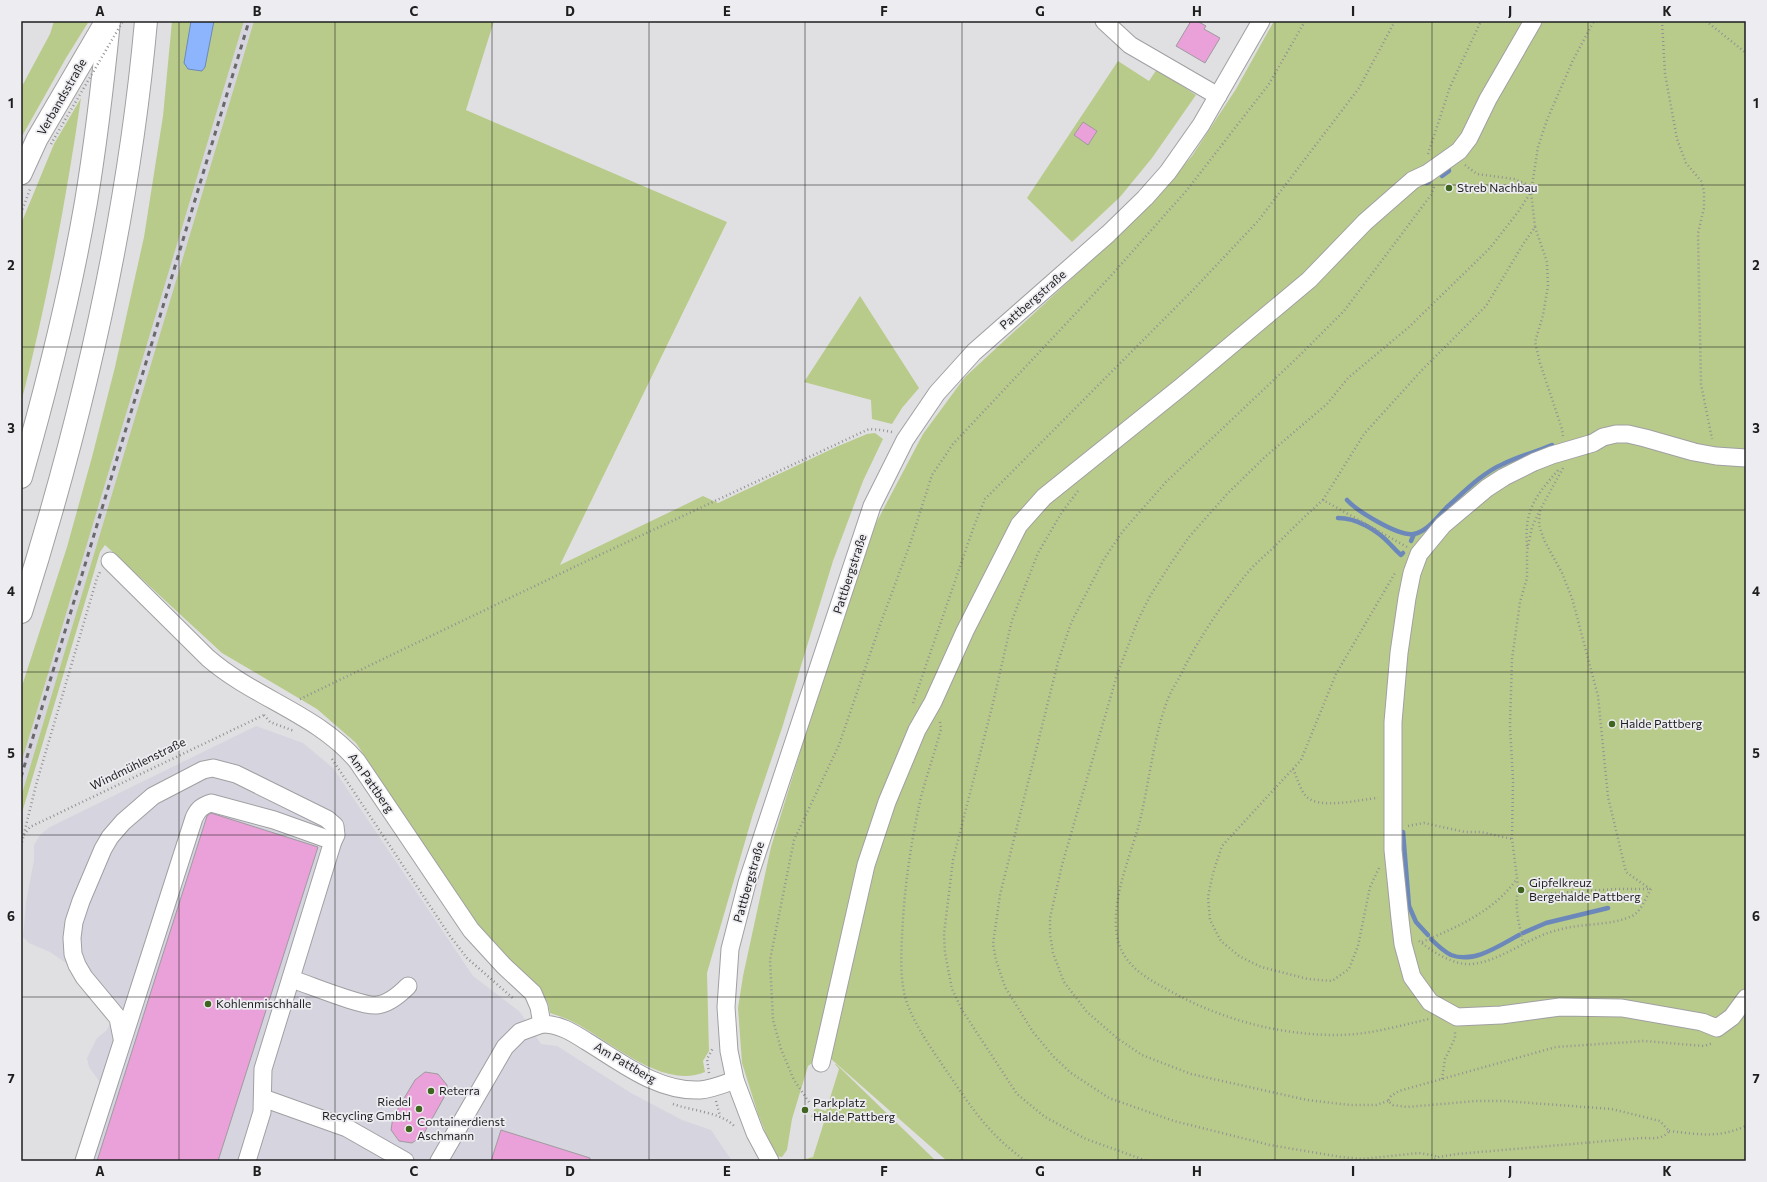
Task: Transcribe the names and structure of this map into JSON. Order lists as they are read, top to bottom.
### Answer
{
  "streets": {
    "main road": ["Verbandsstraße"],
    "street": ["Pattbergstraße", "Am Pattberg"],
    "path": ["Windmühlenstraße"]
  },
  "crossings": [
    ["Pattbergstraße", "Am Pattberg"]
  ],
  "places": [
    "Streb Nachbau",
    "Halde Pattberg",
    "Gipfelkreuz Bergehalde Pattberg",
    "Kohlenmischhalle",
    "Reterra",
    "Riedel Recycling GmbH",
    "Parkplatz Halde Pattberg",
    "Containerdienst Aschmann"
  ],
  "grid": {
    "columns": [
      "A",
      "B",
      "C",
      "D",
      "E",
      "F",
      "G",
      "H",
      "I",
      "J",
      "K"
    ],
    "rows": [
      "1",
      "2",
      "3",
      "4",
      "5",
      "6",
      "7"
    ]
  }
}
